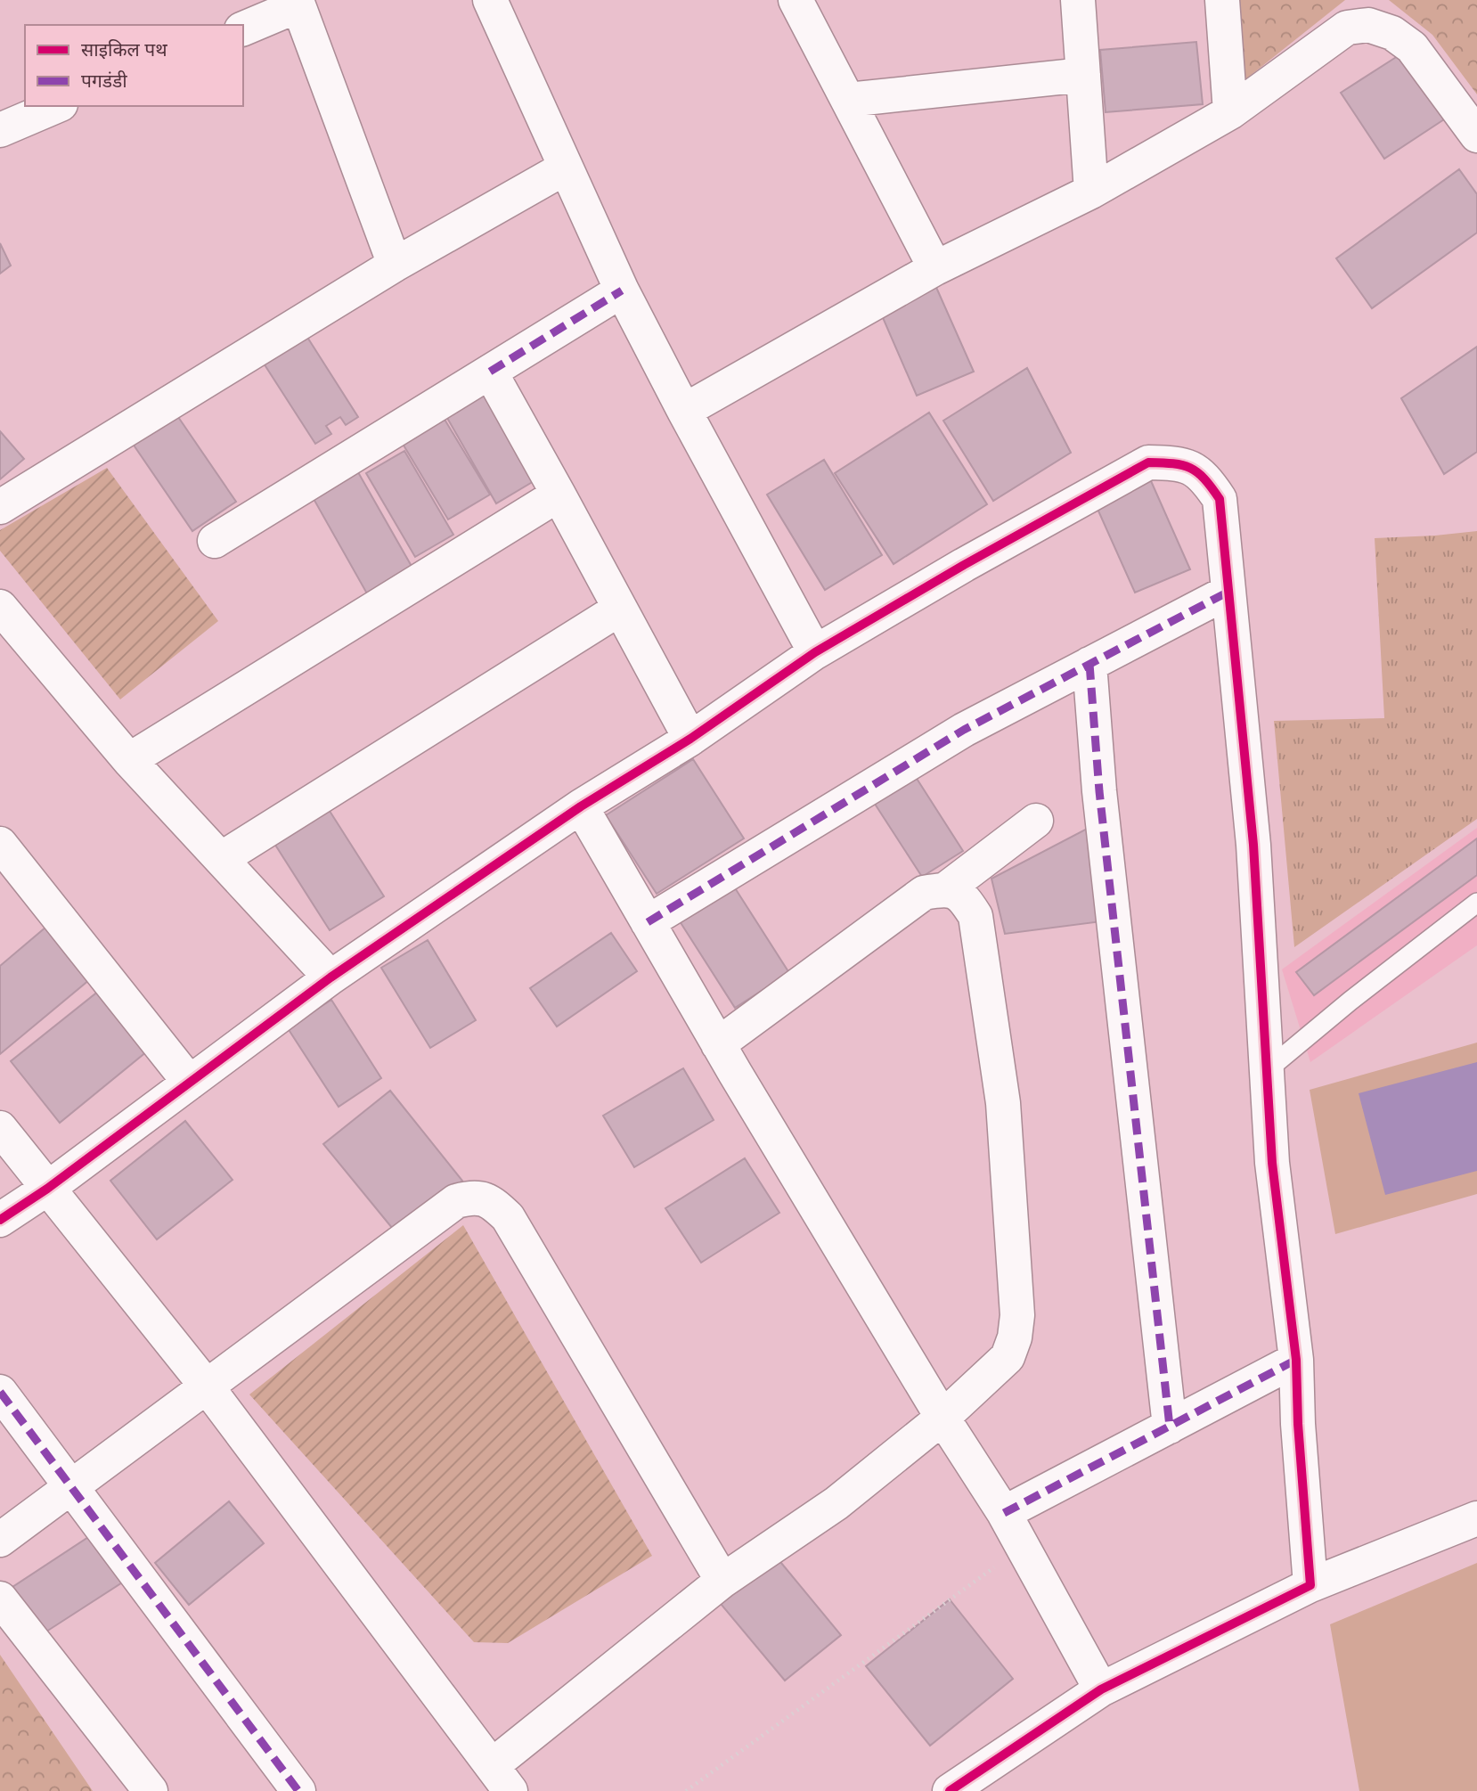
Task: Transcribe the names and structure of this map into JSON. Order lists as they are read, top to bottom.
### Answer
{
  "legend": ["साइकिल पथ", "पगडंडी"]
}
